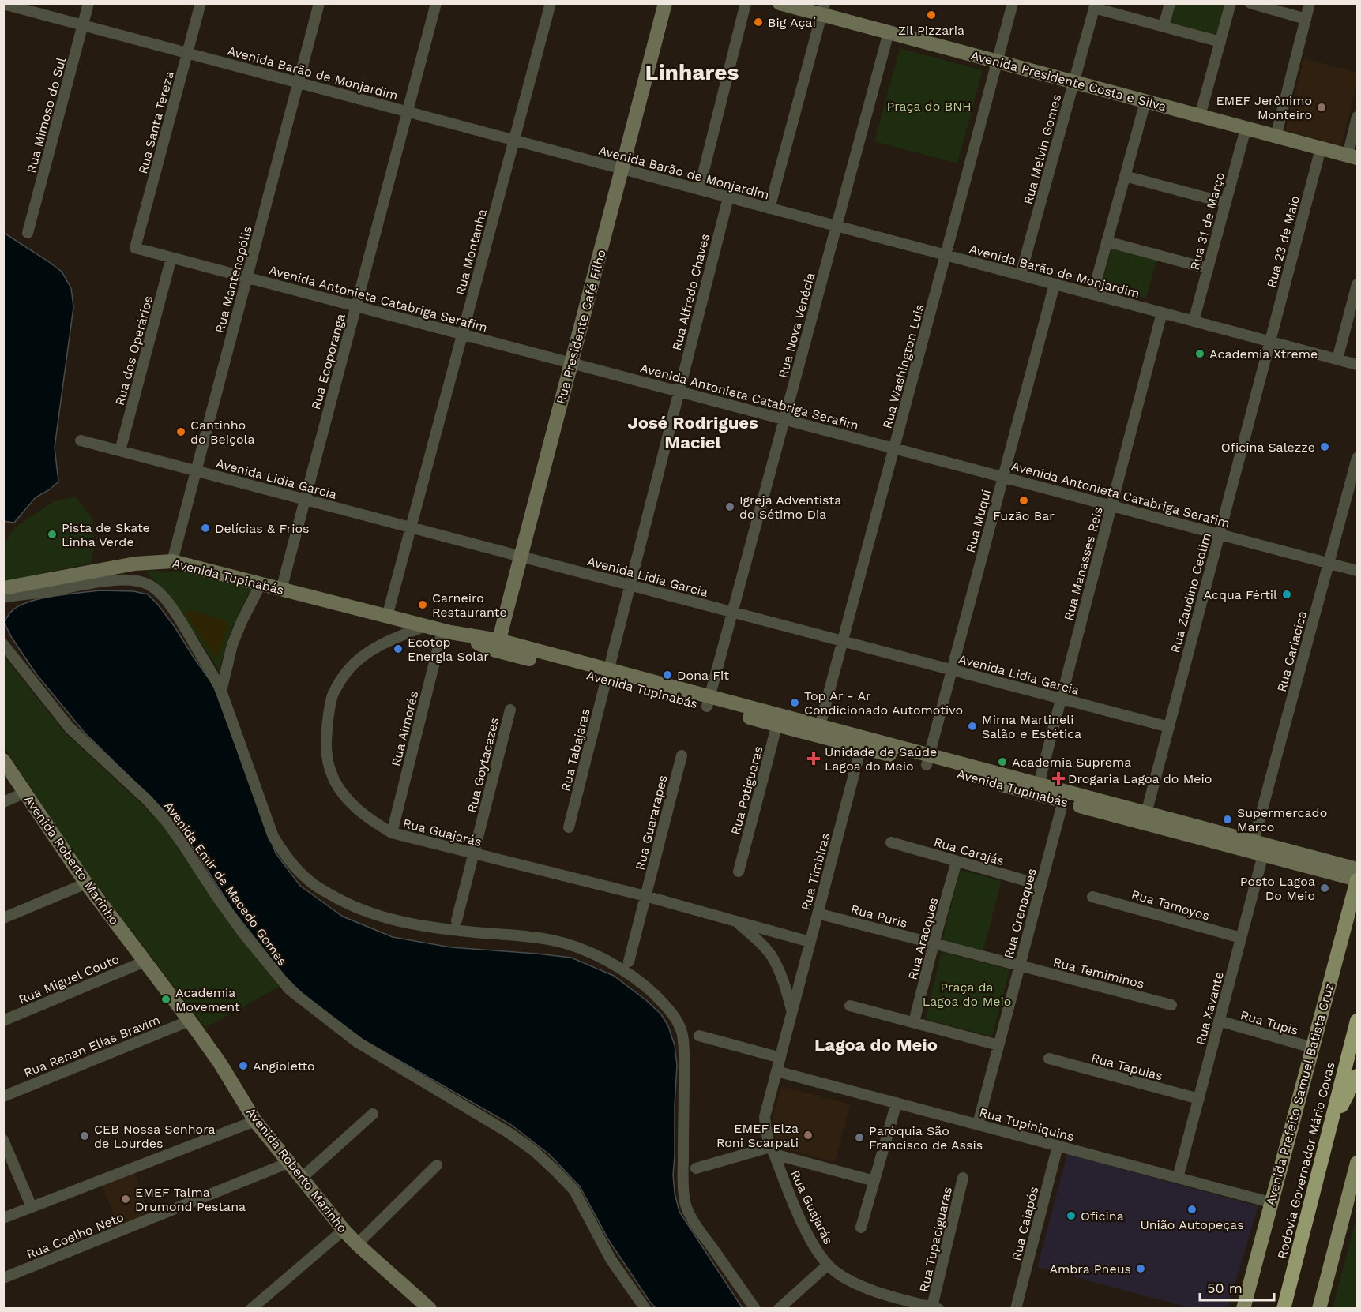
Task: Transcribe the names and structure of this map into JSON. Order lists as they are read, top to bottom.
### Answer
{
  "streets": {
    "highway": ["Rodovia Governador Mário Covas"],
    "main road": [
      "Avenida Presidente Costa e Silva",
      "Rua Presidente Café Filho",
      "Avenida Tupinabás",
      "Avenida Roberto Marinho",
      "Avenida Prefeito Samuel Batista Cruz"
    ],
    "street": [
      "Avenida Barão de Monjardim",
      "Rua Mimoso do Sul",
      "Rua Santa Tereza",
      "Rua Melvin Gomes",
      "Rua 31 de Março",
      "Rua 23 de Maio",
      "Rua Montanha",
      "Rua Mantenopólis",
      "Rua Alfredo Chaves",
      "Avenida Antonieta Catabriga Serafim",
      "Rua Nova Venécia",
      "Rua dos Operários",
      "Rua Ecoporanga",
      "Rua Washington Luis",
      "Avenida Lidia Garcia",
      "Rua Muqui",
      "Rua Manasses Reis",
      "Rua Zaudino Ceolim",
      "Rua Cariacica",
      "Rua Aimorés",
      "Rua Tabajaras",
      "Rua Goytacazes",
      "Rua Potiguaras",
      "Rua Guararapes",
      "Rua Guajarás",
      "Rua Carajás",
      "Rua Timbiras",
      "Avenida Emir de Macedo Gomes",
      "Rua Tamoyos",
      "Rua Crenaques",
      "Rua Puris",
      "Rua Araoques",
      "Rua Temiminos",
      "Rua Miguel Couto",
      "Rua Xavante",
      "Rua Tupis",
      "Rua Renan Elias Bravim",
      "Rua Tapuias",
      "Rua Tupiniquins",
      "Rua Caiapós",
      "Rua Coelho Neto",
      "Rua Tupaciguaras"
    ]
  },
  "crossings": [
    ["Avenida Barão de Monjardim", "Rua Mimoso do Sul"],
    ["Avenida Barão de Monjardim", "Rua Santa Tereza"],
    ["Avenida Barão de Monjardim", "Rua Melvin Gomes"],
    ["Avenida Barão de Monjardim", "Rua 31 de Março"],
    ["Avenida Barão de Monjardim", "Rua 23 de Maio"],
    ["Avenida Barão de Monjardim", "Rua Montanha"],
    ["Avenida Barão de Monjardim", "Rua Mantenopólis"],
    ["Avenida Barão de Monjardim", "Rua Alfredo Chaves"],
    ["Avenida Barão de Monjardim", "Rua Nova Venécia"],
    ["Avenida Barão de Monjardim", "Rua Presidente Café Filho"],
    ["Avenida Barão de Monjardim", "Rua Ecoporanga"],
    ["Avenida Barão de Monjardim", "Rua Washington Luis"],
    ["Avenida Barão de Monjardim", "Rua Muqui"],
    ["Avenida Barão de Monjardim", "Rua Manasses Reis"],
    ["Avenida Barão de Monjardim", "Rua Zaudino Ceolim"],
    ["Avenida Presidente Costa e Silva", "Rua Melvin Gomes"],
    ["Avenida Presidente Costa e Silva", "Rua 31 de Março"],
    ["Avenida Presidente Costa e Silva", "Rua 23 de Maio"],
    ["Avenida Presidente Costa e Silva", "Rua Nova Venécia"],
    ["Avenida Presidente Costa e Silva", "Rua Washington Luis"],
    ["Rua Santa Tereza", "Avenida Antonieta Catabriga Serafim"],
    ["Rua 23 de Maio", "Rua Zaudino Ceolim"],
    ["Rua Montanha", "Avenida Antonieta Catabriga Serafim"],
    ["Rua Montanha", "Avenida Lidia Garcia"],
    ["Rua Montanha", "Avenida Tupinabás"],
    ["Rua Mantenopólis", "Avenida Antonieta Catabriga Serafim"],
    ["Rua Mantenopólis", "Avenida Lidia Garcia"],
    ["Rua Mantenopólis", "Avenida Tupinabás"],
    ["Rua Alfredo Chaves", "Avenida Antonieta Catabriga Serafim"],
    ["Rua Alfredo Chaves", "Avenida Lidia Garcia"],
    ["Rua Alfredo Chaves", "Avenida Tupinabás"],
    ["Rua Alfredo Chaves", "Rua Tabajaras"],
    ["Avenida Antonieta Catabriga Serafim", "Rua Nova Venécia"],
    ["Avenida Antonieta Catabriga Serafim", "Rua Presidente Café Filho"],
    ["Avenida Antonieta Catabriga Serafim", "Rua dos Operários"],
    ["Avenida Antonieta Catabriga Serafim", "Rua Ecoporanga"],
    ["Avenida Antonieta Catabriga Serafim", "Rua Washington Luis"],
    ["Avenida Antonieta Catabriga Serafim", "Rua Muqui"],
    ["Avenida Antonieta Catabriga Serafim", "Rua Manasses Reis"],
    ["Avenida Antonieta Catabriga Serafim", "Rua Zaudino Ceolim"],
    ["Avenida Antonieta Catabriga Serafim", "Rua Cariacica"],
    ["Rua Nova Venécia", "Avenida Lidia Garcia"],
    ["Rua Nova Venécia", "Avenida Tupinabás"],
    ["Rua Presidente Café Filho", "Avenida Lidia Garcia"],
    ["Rua Presidente Café Filho", "Avenida Tupinabás"],
    ["Rua dos Operários", "Avenida Lidia Garcia"],
    ["Rua Ecoporanga", "Avenida Lidia Garcia"],
    ["Rua Ecoporanga", "Avenida Tupinabás"],
    ["Rua Washington Luis", "Avenida Lidia Garcia"],
    ["Rua Washington Luis", "Avenida Tupinabás"],
    ["Avenida Lidia Garcia", "Rua Muqui"],
    ["Avenida Lidia Garcia", "Rua Manasses Reis"],
    ["Avenida Lidia Garcia", "Rua Zaudino Ceolim"],
    ["Rua Muqui", "Avenida Tupinabás"],
    ["Rua Manasses Reis", "Avenida Tupinabás"],
    ["Avenida Tupinabás", "Rua Zaudino Ceolim"],
    ["Avenida Tupinabás", "Rua Cariacica"],
    ["Avenida Tupinabás", "Rua Aimorés"],
    ["Avenida Tupinabás", "Rua Tabajaras"],
    ["Avenida Tupinabás", "Rua Potiguaras"],
    ["Avenida Tupinabás", "Rua Guajarás"],
    ["Avenida Tupinabás", "Rua Timbiras"],
    ["Avenida Tupinabás", "Rua Crenaques"],
    ["Avenida Tupinabás", "Rua Xavante"],
    ["Avenida Tupinabás", "Avenida Prefeito Samuel Batista Cruz"],
    ["Rua Cariacica", "Rua Xavante"],
    ["Rua Aimorés", "Rua Guajarás"],
    ["Rua Goytacazes", "Rua Guajarás"],
    ["Rua Guararapes", "Rua Guajarás"],
    ["Rua Guajarás", "Rua Timbiras"],
    ["Rua Guajarás", "Rua Tupiniquins"],
    ["Rua Guajarás", "Rua Tupaciguaras"],
    ["Rua Carajás", "Rua Crenaques"],
    ["Rua Carajás", "Rua Araoques"],
    ["Avenida Roberto Marinho", "Rua Miguel Couto"],
    ["Avenida Roberto Marinho", "Rua Renan Elias Bravim"],
    ["Avenida Roberto Marinho", "Rua Coelho Neto"],
    ["Rua Timbiras", "Rua Puris"],
    ["Rua Tamoyos", "Rua Xavante"],
    ["Rua Crenaques", "Rua Puris"],
    ["Rua Crenaques", "Rua Temiminos"],
    ["Rua Crenaques", "Rua Tupiniquins"],
    ["Rua Puris", "Rua Araoques"],
    ["Rua Puris", "Rua Temiminos"],
    ["Rua Xavante", "Rua Tupis"],
    ["Rua Xavante", "Rua Tapuias"],
    ["Rua Xavante", "Rua Tupiniquins"],
    ["Rua Tupis", "Avenida Prefeito Samuel Batista Cruz"],
    ["Avenida Prefeito Samuel Batista Cruz", "Rua Tupiniquins"],
    ["Rua Tupiniquins", "Rua Caiapós"]
  ],
  "districts": ["Linhares", "José Rodrigues Maciel", "Lagoa do Meio"],
  "parks": ["Praça do BNH", "Praça da Lagoa do Meio"],
  "places": {
    "other": [
      "Zil Pizzaria",
      "Big Açaí",
      "EMEF Jerônimo Monteiro",
      "Academia Xtreme",
      "Cantinho do Beiçola",
      "Oficina Salezze",
      "Fuzão Bar",
      "Igreja Adventista do Sétimo Dia",
      "Delícias & Frios",
      "Pista de Skate Linha Verde",
      "Acqua Fértil",
      "Carneiro Restaurante",
      "Ecotop Energia Solar",
      "Dona Fit",
      "Top Ar - Ar Condicionado Automotivo",
      "Mirna Martineli Salão e Estética",
      "Academia Suprema",
      "Supermercado Marco",
      "Posto Lagoa Do Meio",
      "Academia Movement",
      "Angioletto",
      "EMEF Elza Roni Scarpati",
      "CEB Nossa Senhora de Lourdes",
      "Paróquia São Francisco de Assis",
      "EMEF Talma Drumond Pestana",
      "União Autopeças",
      "Oficina",
      "Ambra Pneus"
    ],
    "health": ["Unidade de Saúde Lagoa do Meio", "Drogaria Lagoa do Meio"]
  },
  "scale_bar": "50 m"
}
